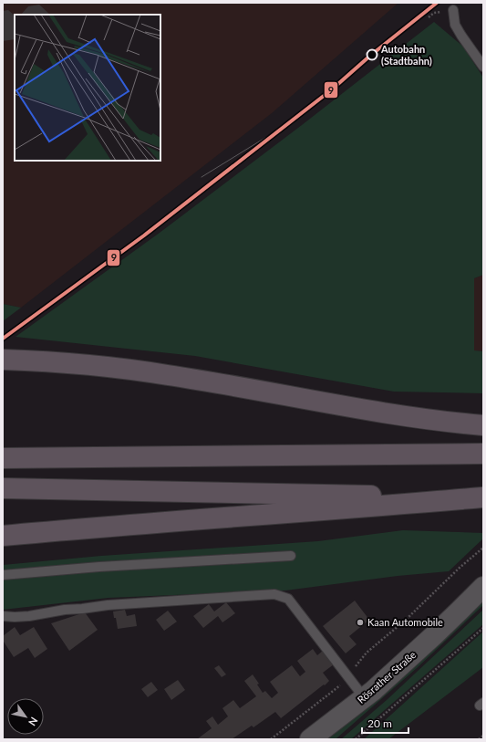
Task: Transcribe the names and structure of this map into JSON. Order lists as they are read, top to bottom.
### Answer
{
  "streets": {
    "main road": ["Rösrather Straße"]
  },
  "places": ["Autobahn (Stadtbahn)", "Kaan Automobile"],
  "lines": ["transit line 9"],
  "scale_bar": "20 m",
  "north": "bottom right"
}
